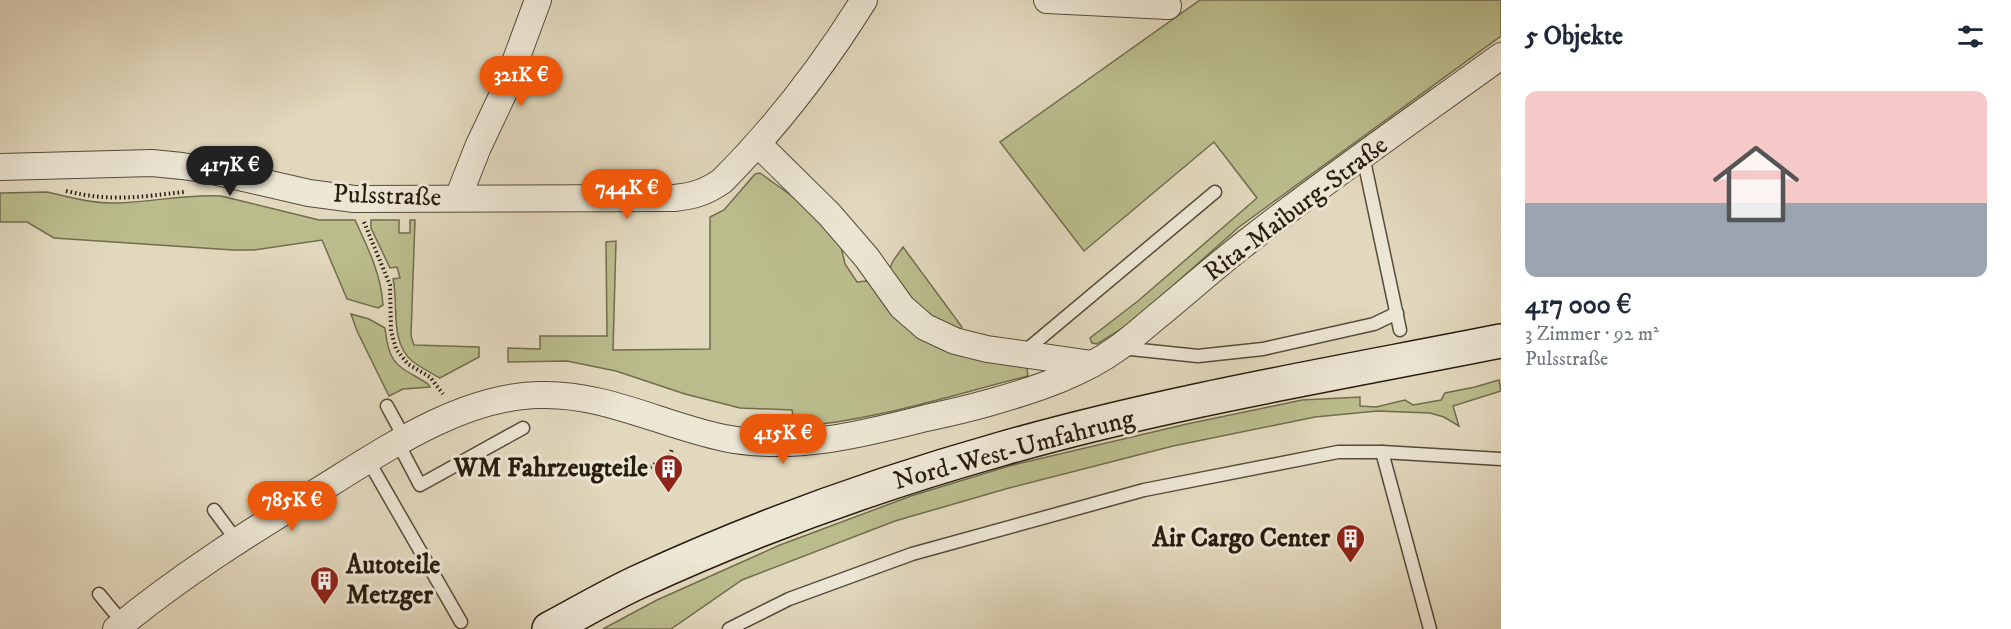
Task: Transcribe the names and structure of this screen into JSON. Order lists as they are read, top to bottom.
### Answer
{
  "streets": {
    "main road": ["Nord-West-Umfahrung"],
    "street": ["Pulsstraße", "Rita-Maiburg-Straße"]
  },
  "places": {
    "building": ["WM Fahrzeugteile", "Air Cargo Center", "Autoteile Metzger"]
  },
  "page": {
    "heading": "5 Objekte",
    "price": [
      "321K €",
      "417K €",
      "744K €",
      "415K €",
      "785K €"
    ],
    "list": [
      {
        "name": "417 000 €",
        "note": "3 Zimmer · 92 m² · Pulsstraße"
      }
    ]
  }
}
